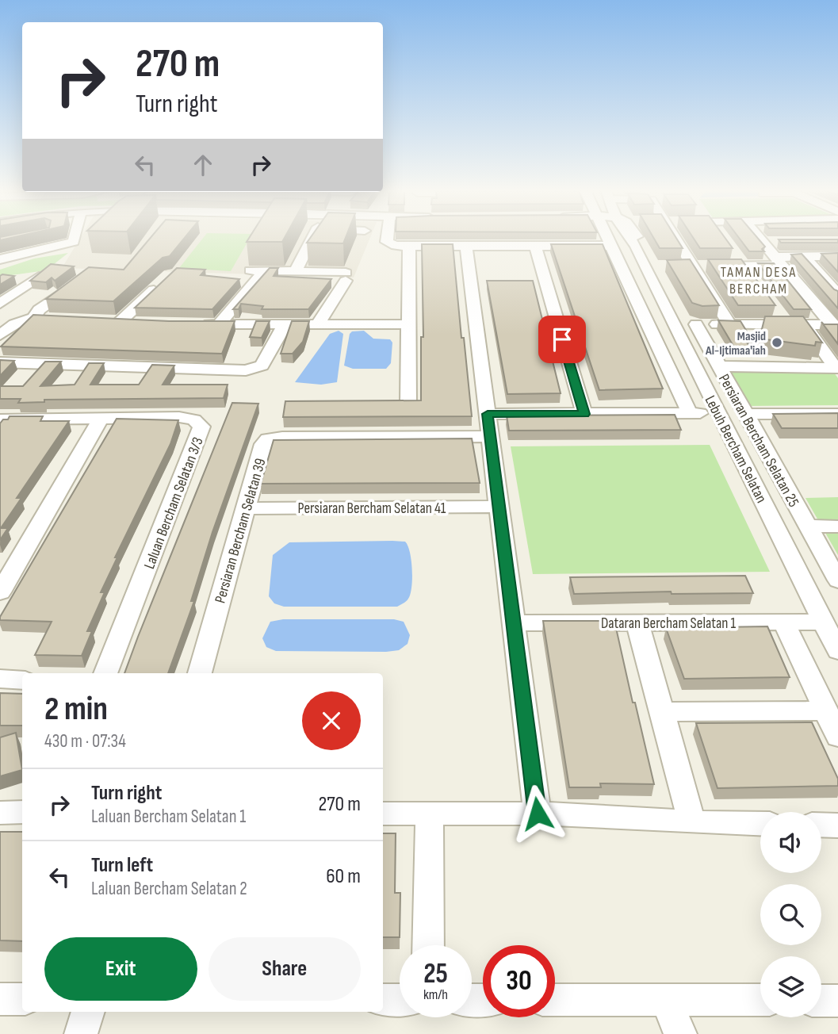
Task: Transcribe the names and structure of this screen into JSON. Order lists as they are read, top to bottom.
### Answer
{
  "streets": {
    "street": [
      "Persiaran Bercham Selatan 25",
      "Lebuh Bercham Selatan",
      "Laluan Bercham Selatan 3/3",
      "Persiaran Bercham Selatan 41",
      "Persiaran Bercham Selatan 39",
      "Dataran Bercham Selatan 1"
    ]
  },
  "crossings": [
    ["Lebuh Bercham Selatan", "Dataran Bercham Selatan 1"],
    ["Persiaran Bercham Selatan 41", "Persiaran Bercham Selatan 39"]
  ],
  "districts": ["TAMAN DESA BERCHAM"],
  "places": ["Masjid Al-Ijtimaa'iah"],
  "page": {
    "turn": ["270 m", "Turn right"],
    "heading": ["2 min", "430 m · 07:34"],
    "list": [
      {
        "name": "Turn right",
        "note": "Laluan Bercham Selatan 1",
        "value": "270 m"
      },
      {
        "name": "Turn left",
        "note": "Laluan Bercham Selatan 2",
        "value": "60 m"
      }
    ],
    "buttons": ["Exit", "Share"],
    "speed": "25 km/h",
    "limit": "30"
  }
}
